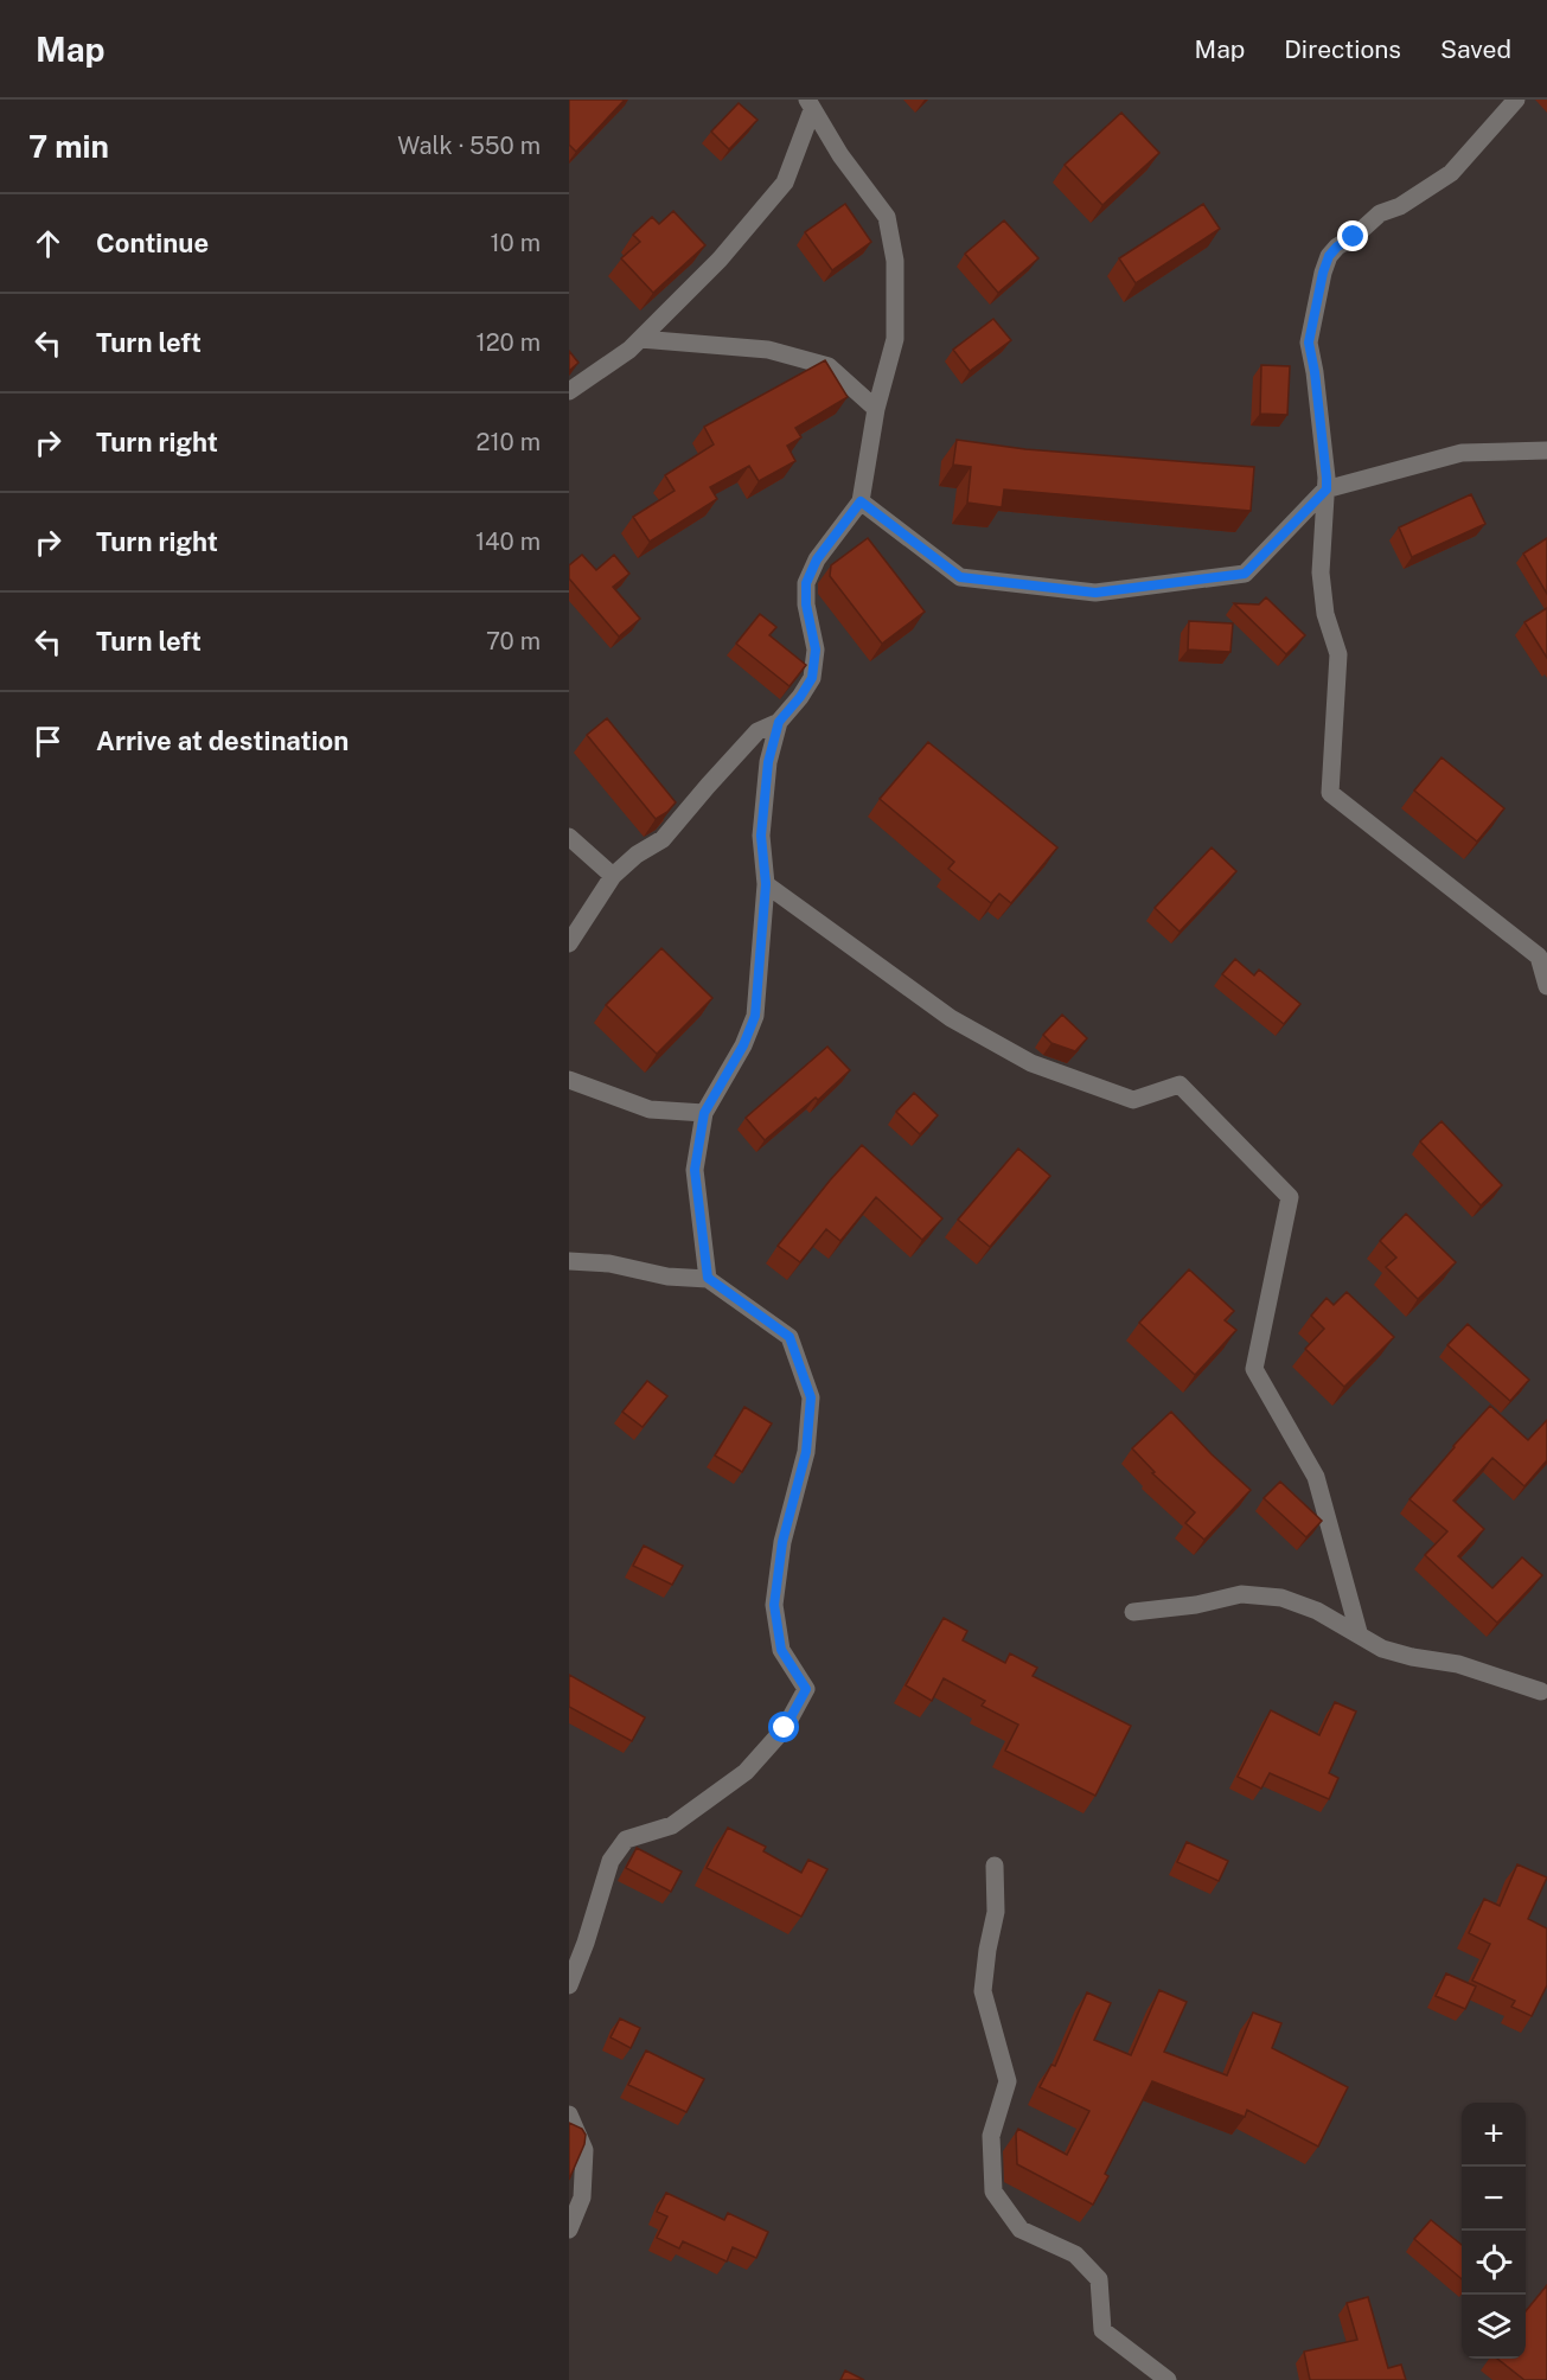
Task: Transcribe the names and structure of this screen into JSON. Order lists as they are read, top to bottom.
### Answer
{
  "page": {
    "header": "Map",
    "nav": ["Map", "Directions", "Saved"],
    "heading": ["7 min", "Walk · 550 m"],
    "list": [
      ["Continue", "10 m"],
      ["Turn left", "120 m"],
      ["Turn right", "210 m"],
      ["Turn right", "140 m"],
      ["Turn left", "70 m"],
      "Arrive at destination"
    ],
    "map_buttons": ["+", "−"]
  }
}
